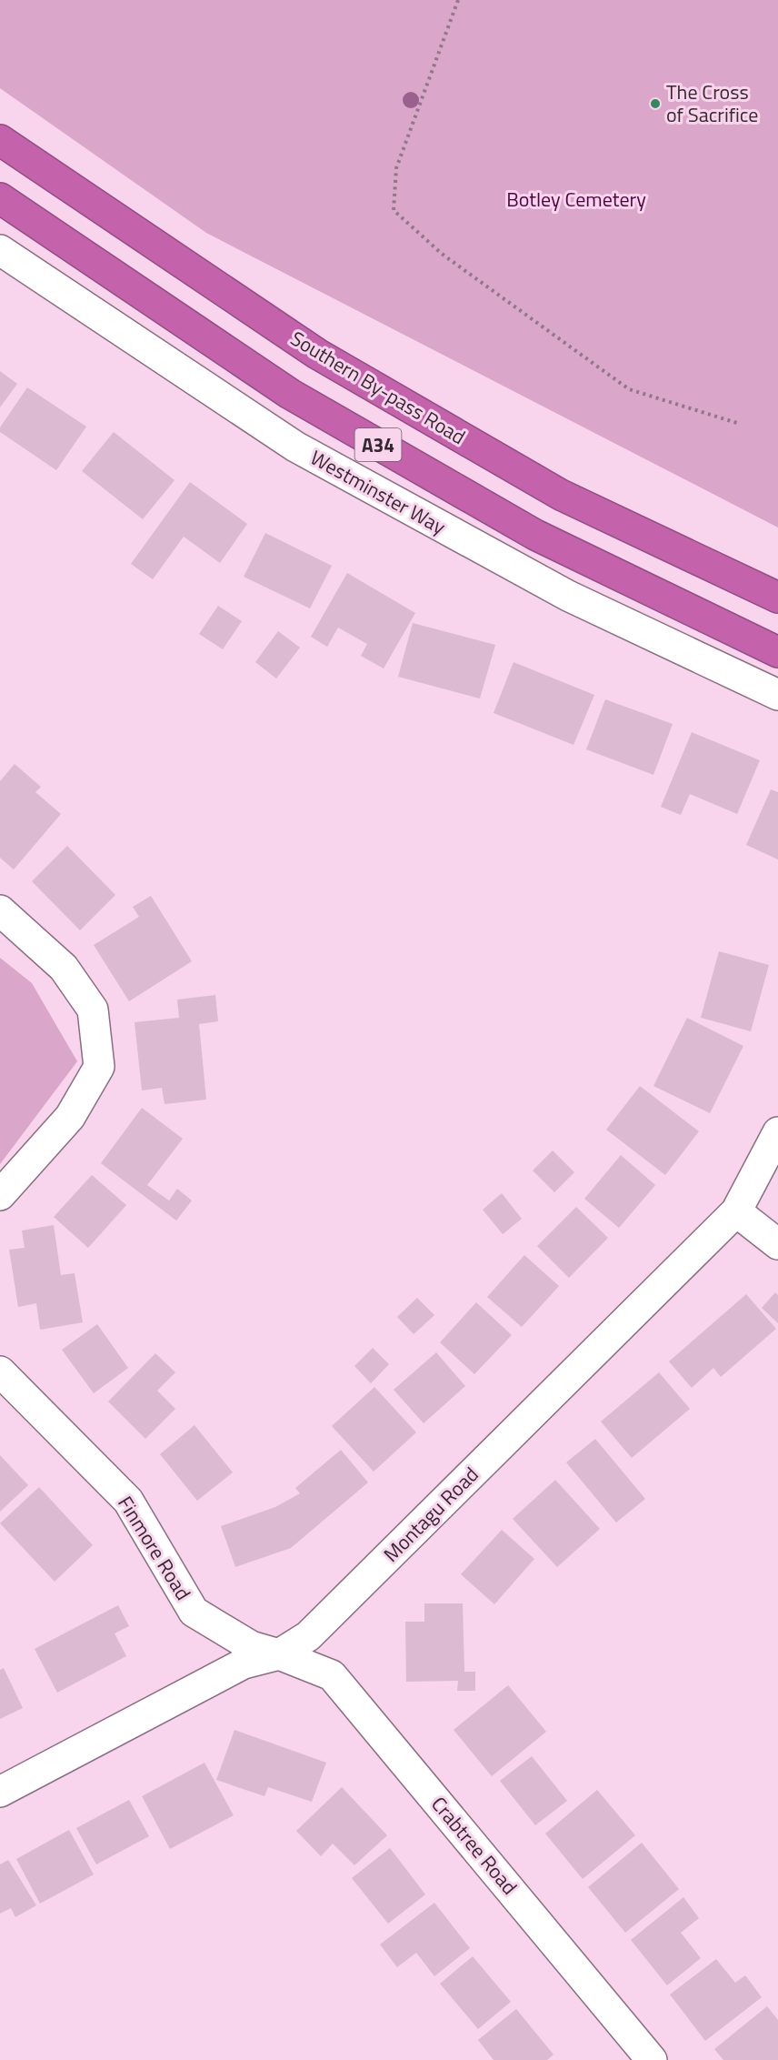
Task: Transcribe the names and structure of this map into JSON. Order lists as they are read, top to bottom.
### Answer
{
  "streets": {
    "highway": ["Southern By-pass Road", "A34"],
    "street": [
      "Westminster Way",
      "Montagu Road",
      "Finmore Road",
      "Crabtree Road"
    ]
  },
  "crossings": [
    ["Montagu Road", "Finmore Road"],
    ["Montagu Road", "Crabtree Road"],
    ["Finmore Road", "Crabtree Road"]
  ],
  "parks": ["Botley Cemetery"],
  "places": ["The Cross of Sacrifice"]
}
